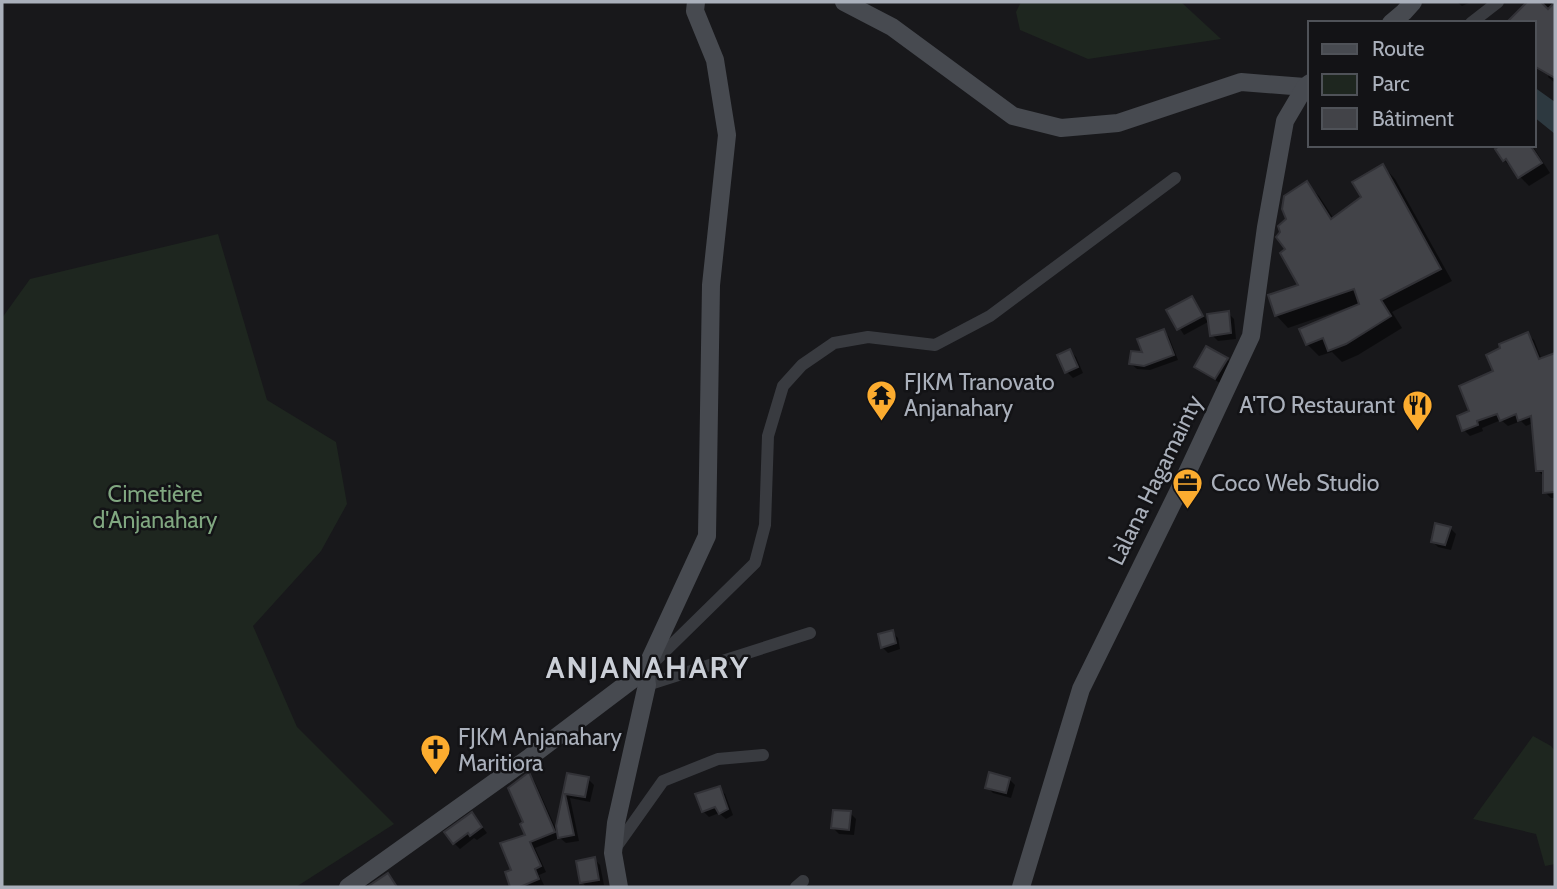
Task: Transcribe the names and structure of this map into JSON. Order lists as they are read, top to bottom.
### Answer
{
  "streets": {
    "main road": ["Làlana Hagamainty"]
  },
  "districts": ["ANJANAHARY"],
  "parks": ["Cimetière d'Anjanahary"],
  "places": {
    "temple": ["FJKM Tranovato Anjanahary"],
    "restaurant": ["A'TO Restaurant"],
    "office": ["Coco Web Studio"],
    "church": ["FJKM Anjanahary Maritiora"]
  },
  "legend": ["Route", "Parc", "Bâtiment"]
}
